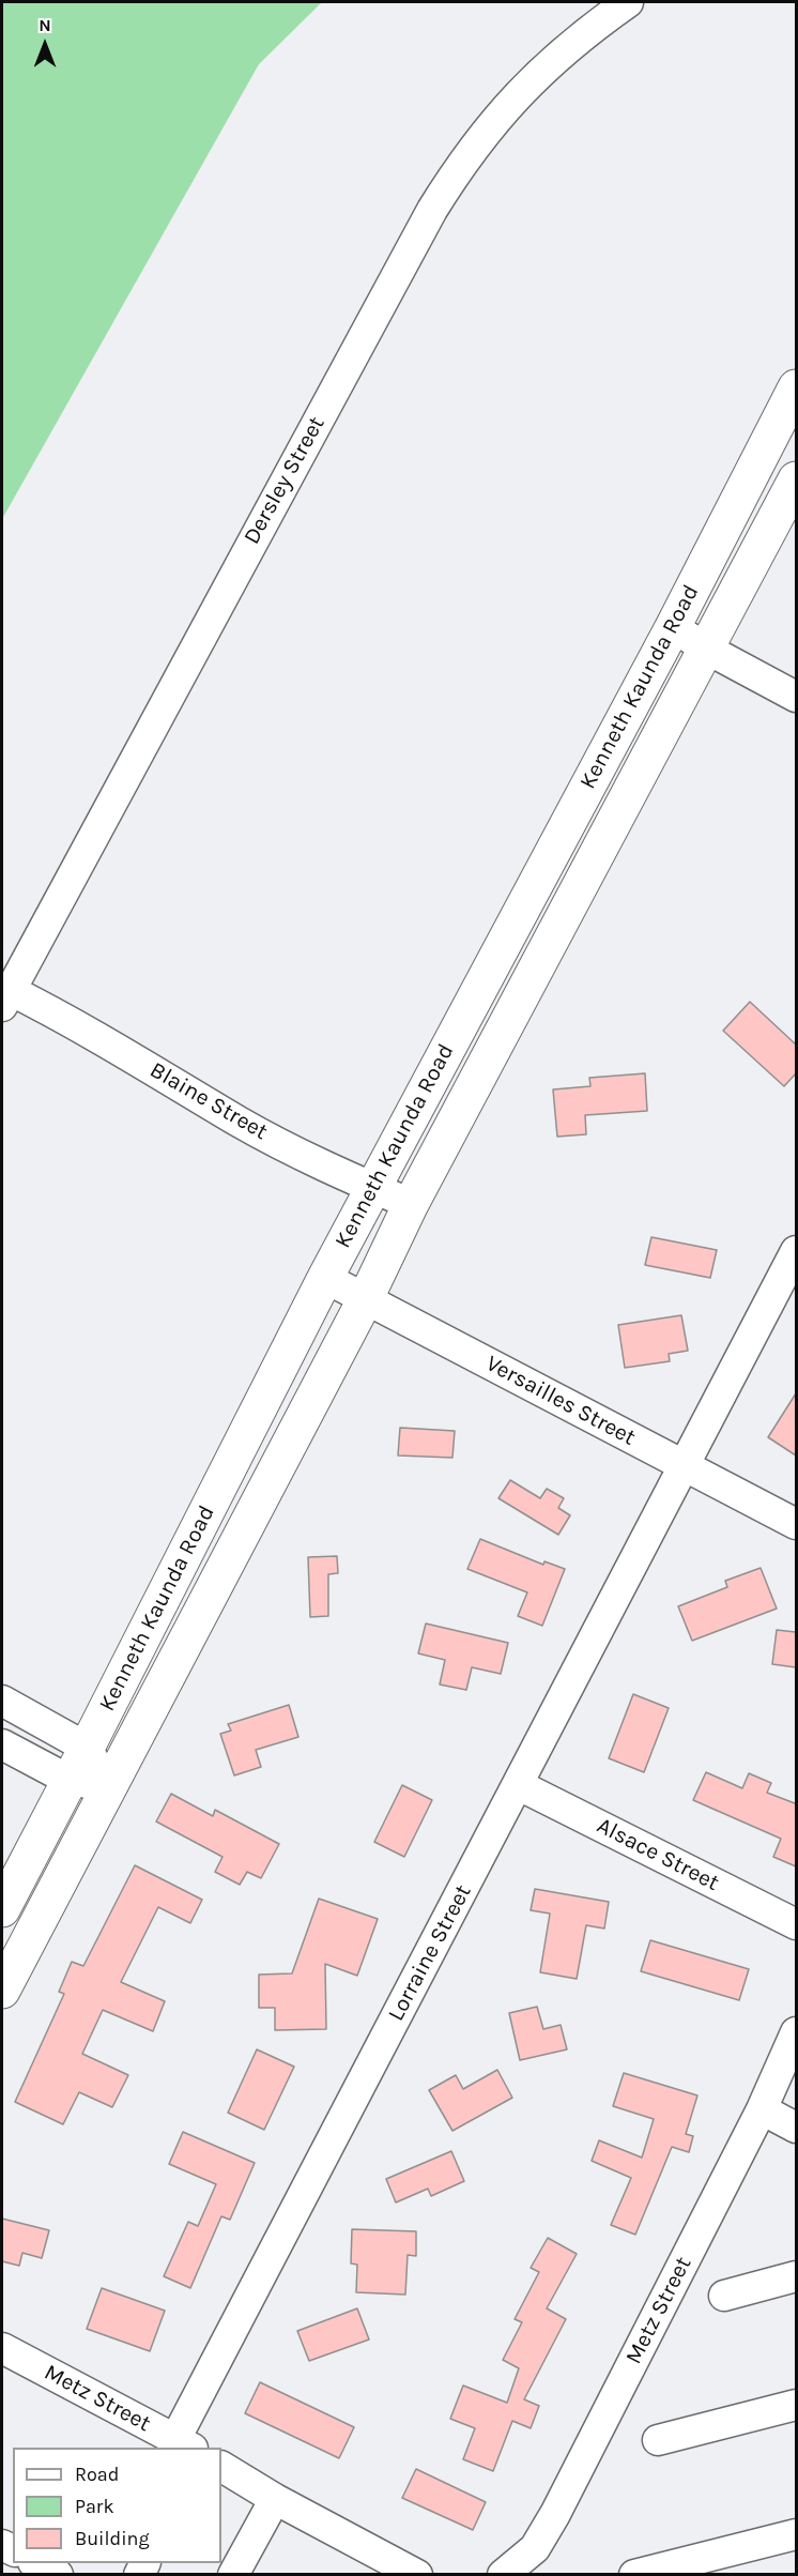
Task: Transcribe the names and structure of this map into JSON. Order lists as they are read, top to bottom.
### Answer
{
  "streets": {
    "main road": ["Kenneth Kaunda Road"],
    "street": [
      "Dersley Street",
      "Blaine Street",
      "Versailles Street",
      "Alsace Street",
      "Lorraine Street",
      "Metz Street"
    ]
  },
  "crossings": [
    ["Dersley Street", "Blaine Street"],
    ["Kenneth Kaunda Road", "Blaine Street"],
    ["Kenneth Kaunda Road", "Versailles Street"],
    ["Versailles Street", "Lorraine Street"],
    ["Alsace Street", "Lorraine Street"],
    ["Lorraine Street", "Metz Street"]
  ],
  "legend": ["Road", "Park", "Building"],
  "north": "top"
}
